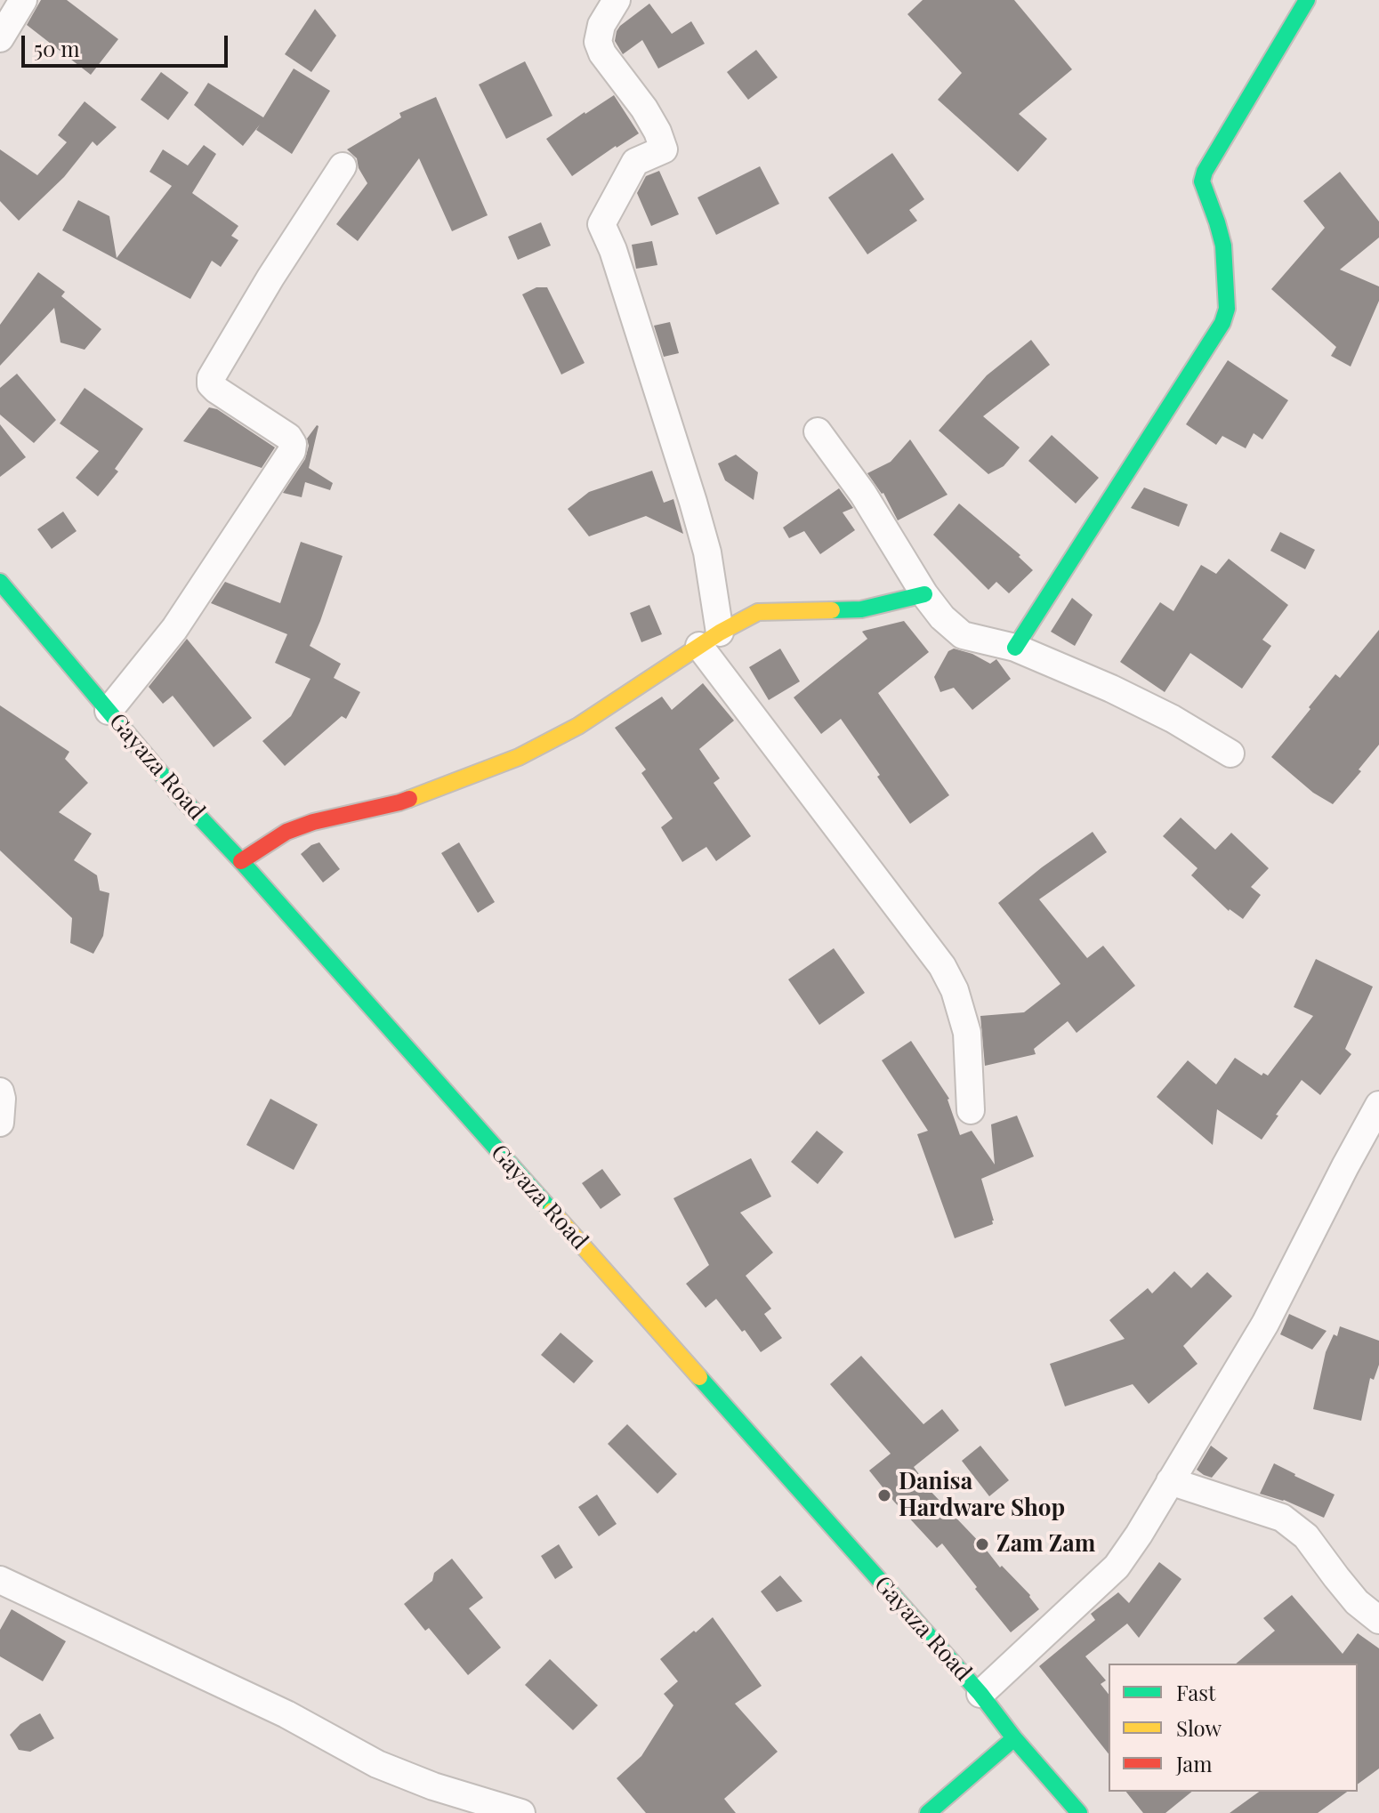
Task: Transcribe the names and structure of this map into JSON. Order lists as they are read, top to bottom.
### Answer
{
  "streets": {
    "main road": ["Gayaza Road"]
  },
  "places": ["Danisa Hardware Shop", "Zam Zam"],
  "legend": ["Fast", "Slow", "Jam"],
  "scale_bar": "50 m"
}
